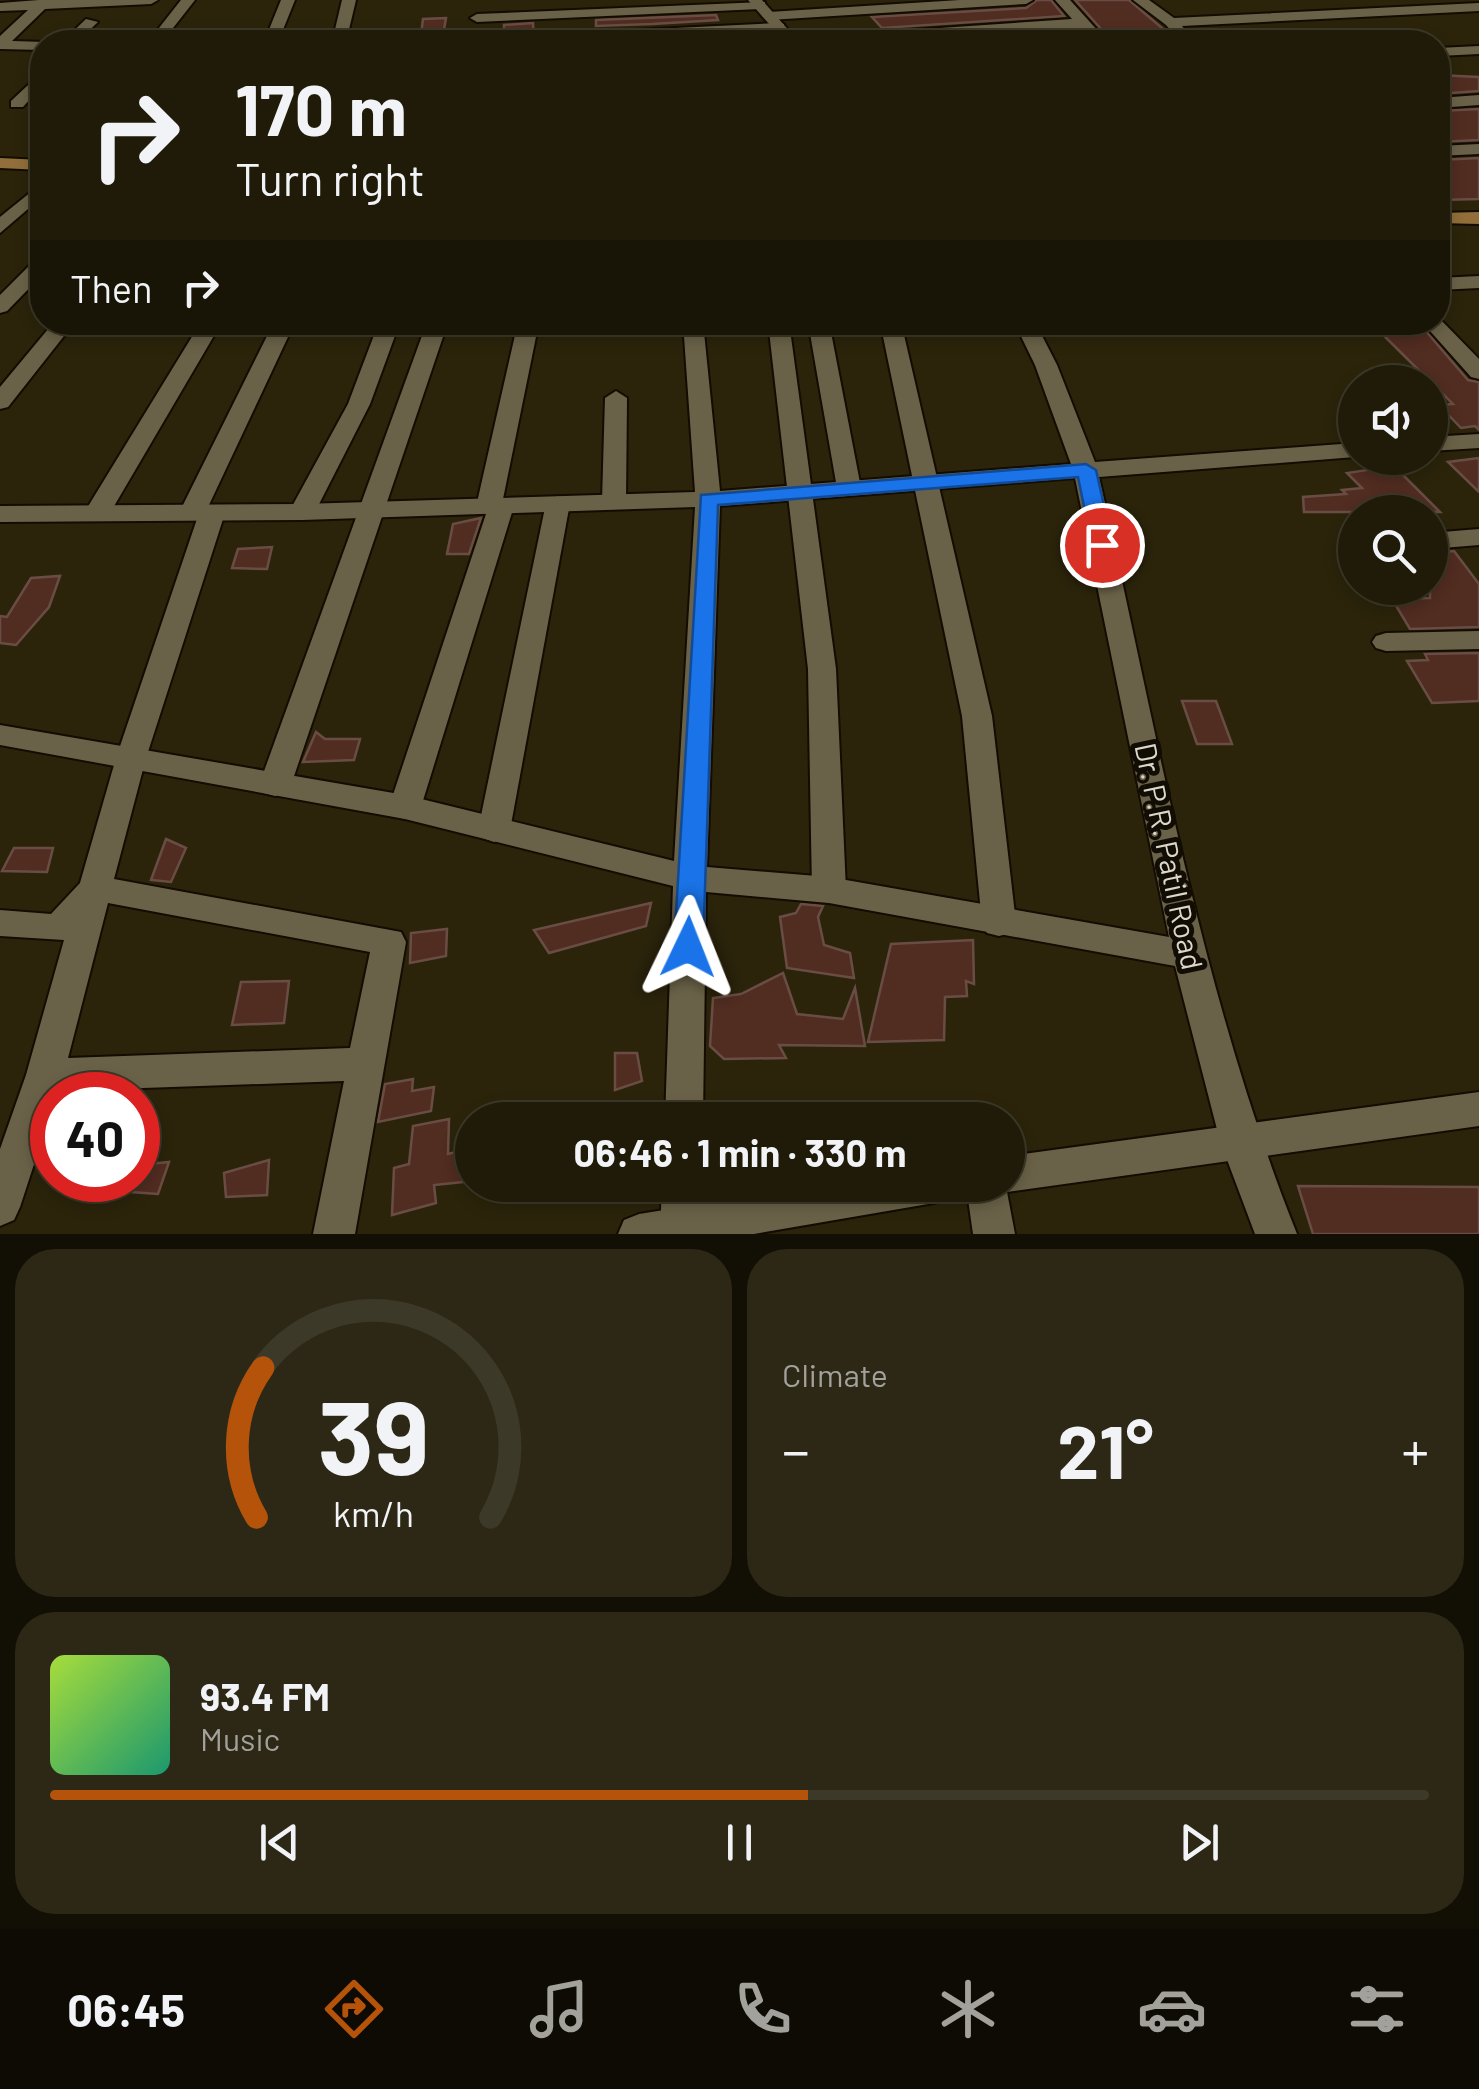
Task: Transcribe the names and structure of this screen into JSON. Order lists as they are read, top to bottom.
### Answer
{
  "streets": {
    "street": ["Dr. P.R. Patil Road"]
  },
  "page": {
    "turn": ["170 m", "Turn right"],
    "then": "Then",
    "limit": "40",
    "trip": "06:46 · 1 min · 330 m",
    "tile": "Climate",
    "heat": ["−", "21°", "+"],
    "song": ["93.4 FM", "Music"],
    "tabs": "06:45",
    "gauge": ["39", "km/h"]
  }
}
